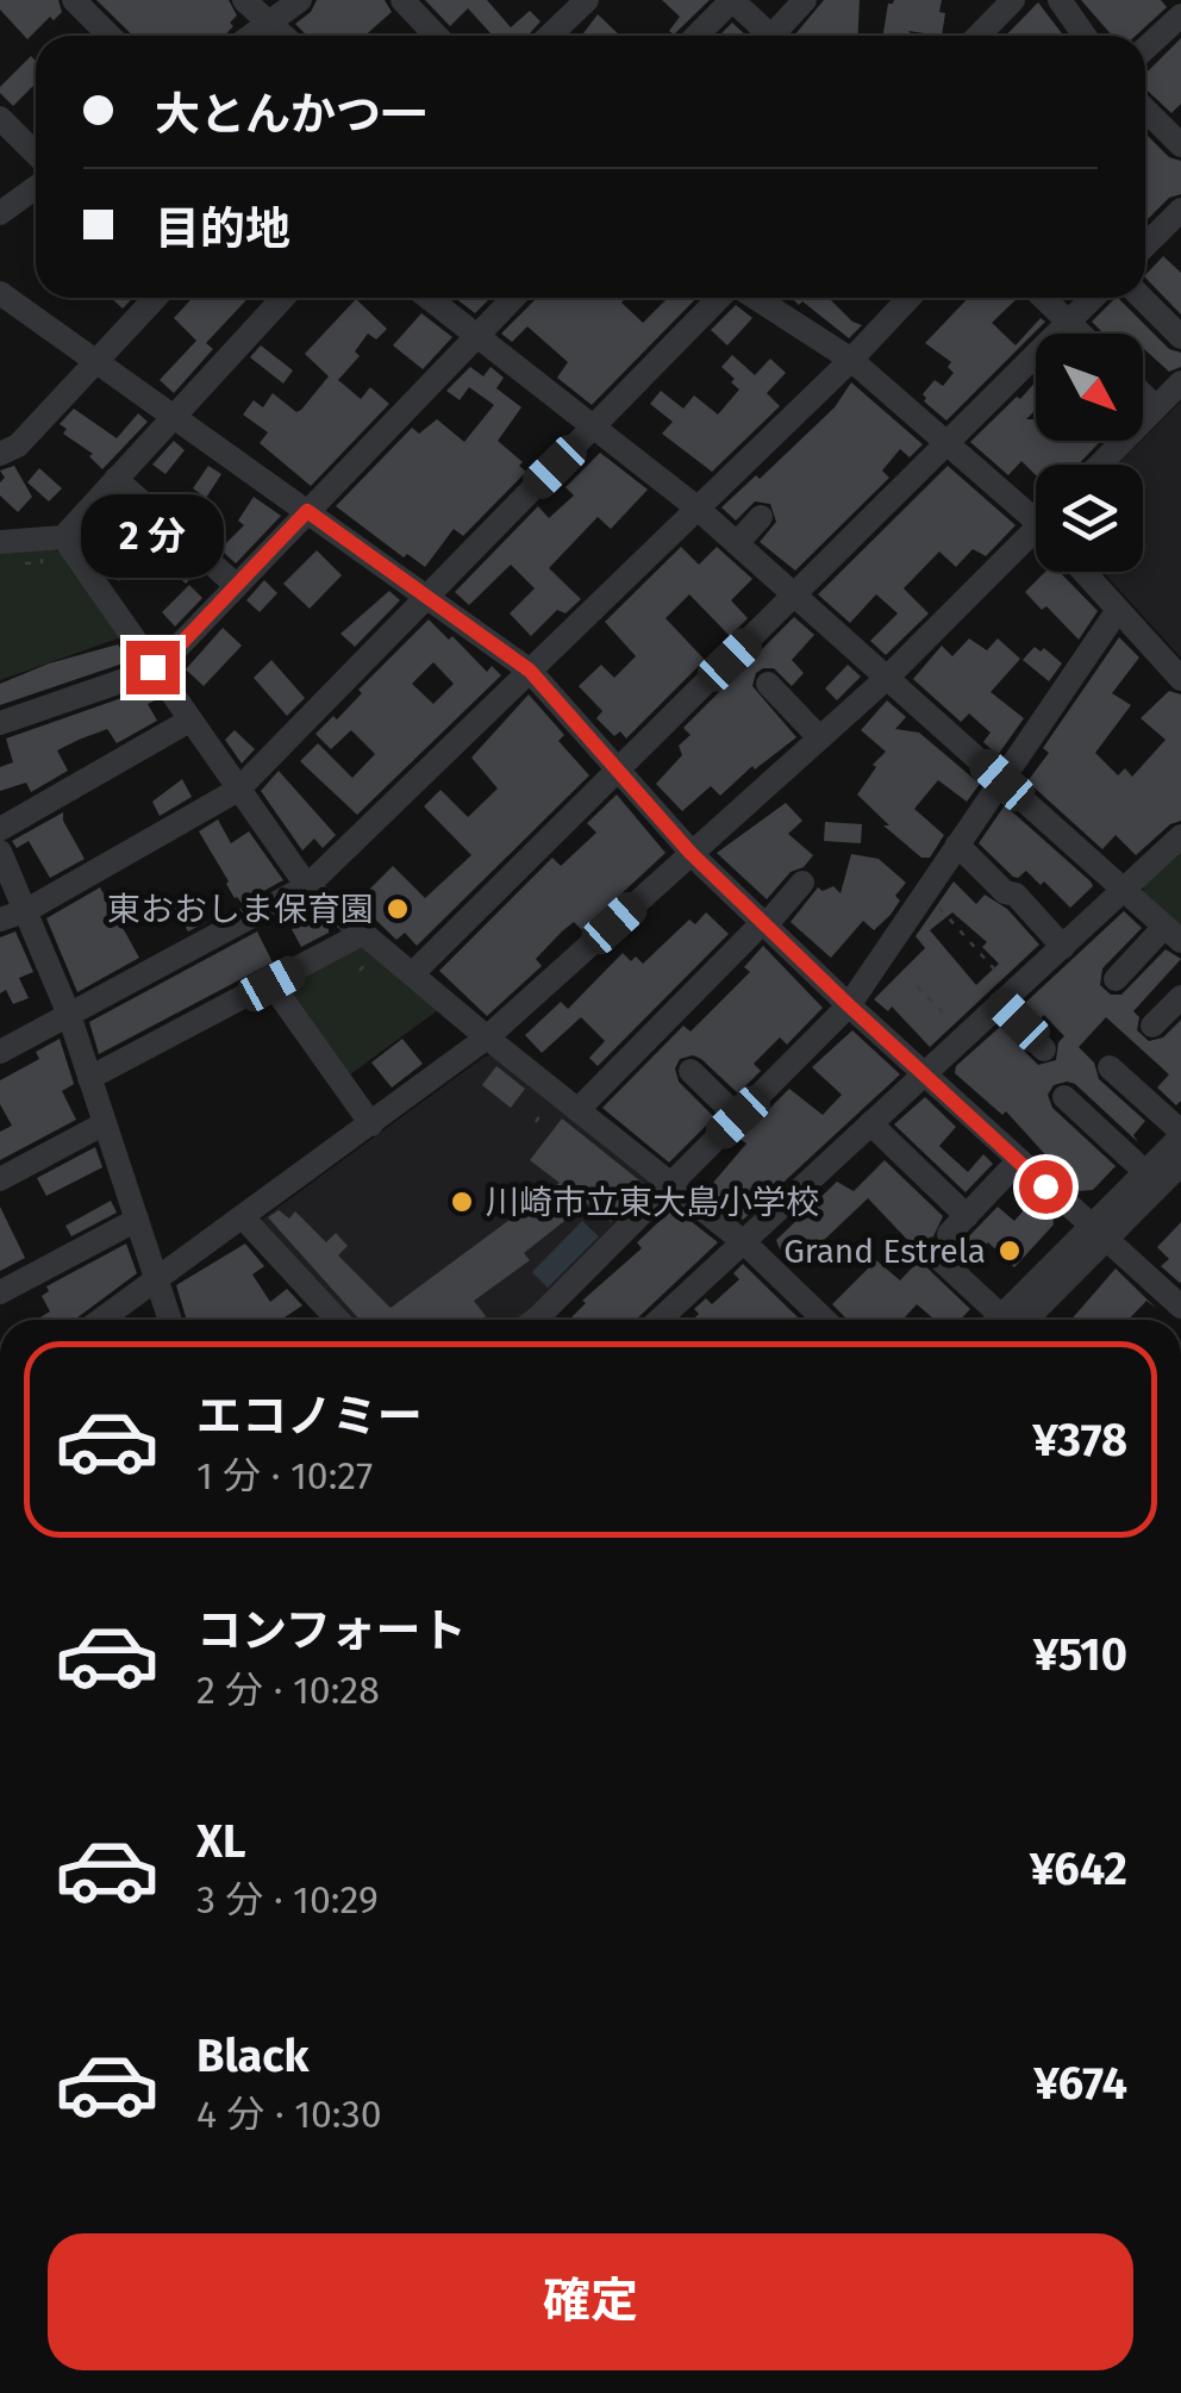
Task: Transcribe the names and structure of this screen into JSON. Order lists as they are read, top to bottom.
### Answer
{
  "places": ["東おおしま保育園", "川崎市立東大島小学校", "Grand Estrela"],
  "north": "bottom right",
  "page": {
    "banner": ["大とんかつ一", "目的地"],
    "bubble": "2 分",
    "list": [
      {
        "name": "エコノミー",
        "note": "1 分 · 10:27",
        "value": "¥378"
      },
      {
        "name": "コンフォート",
        "note": "2 分 · 10:28",
        "value": "¥510"
      },
      {
        "name": "XL",
        "note": "3 分 · 10:29",
        "value": "¥642"
      },
      {
        "name": "Black",
        "note": "4 分 · 10:30",
        "value": "¥674"
      }
    ],
    "buttons": "確定"
  }
}
